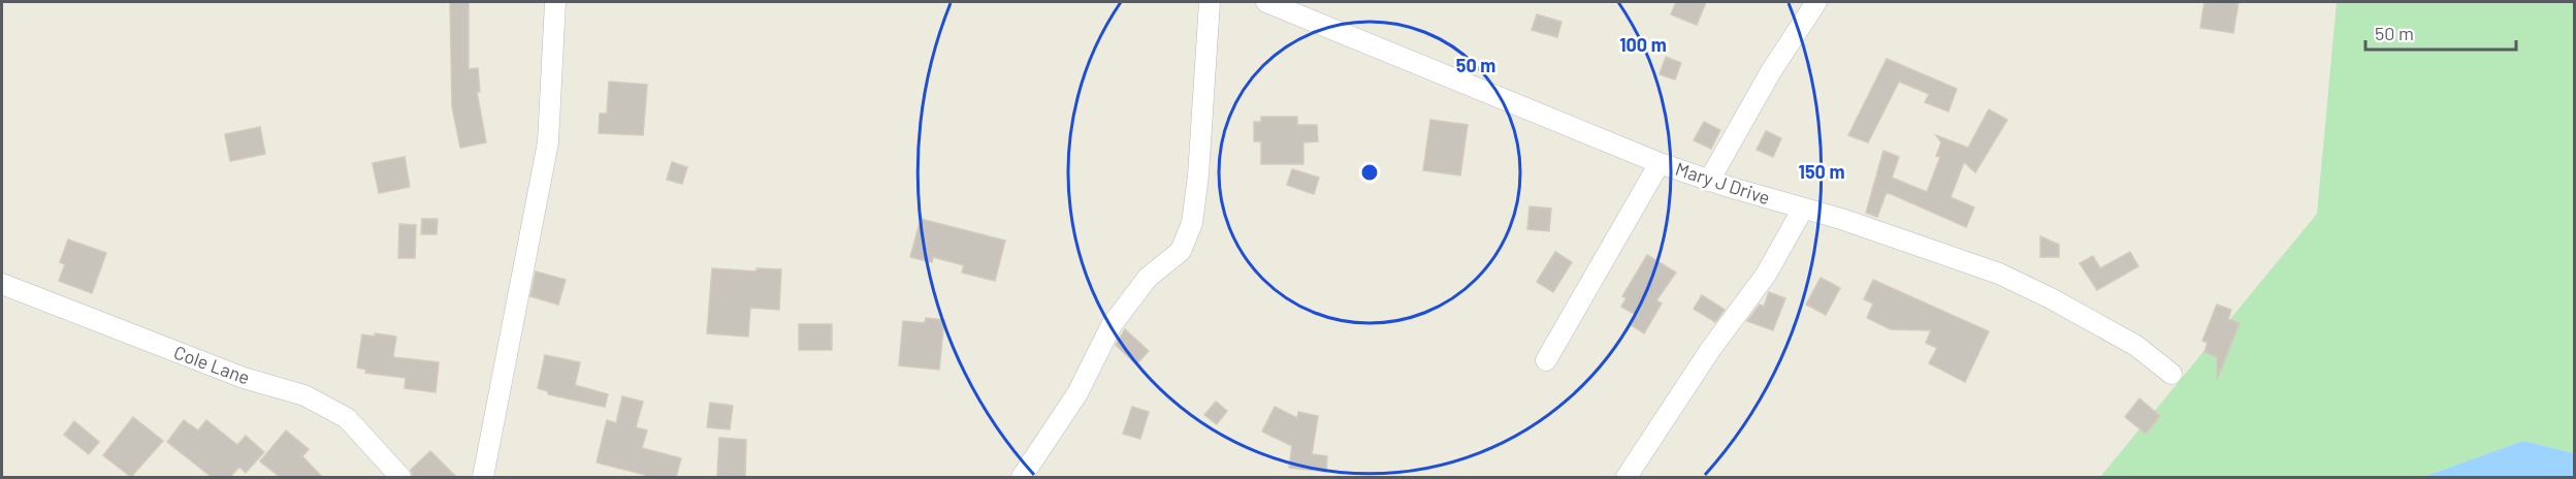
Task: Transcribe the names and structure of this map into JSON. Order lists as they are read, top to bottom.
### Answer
{
  "streets": {
    "street": ["Mary J Drive", "Cole Lane"]
  },
  "scale_bar": "50 m",
  "rings": ["100 m", "50 m", "150 m"]
}
